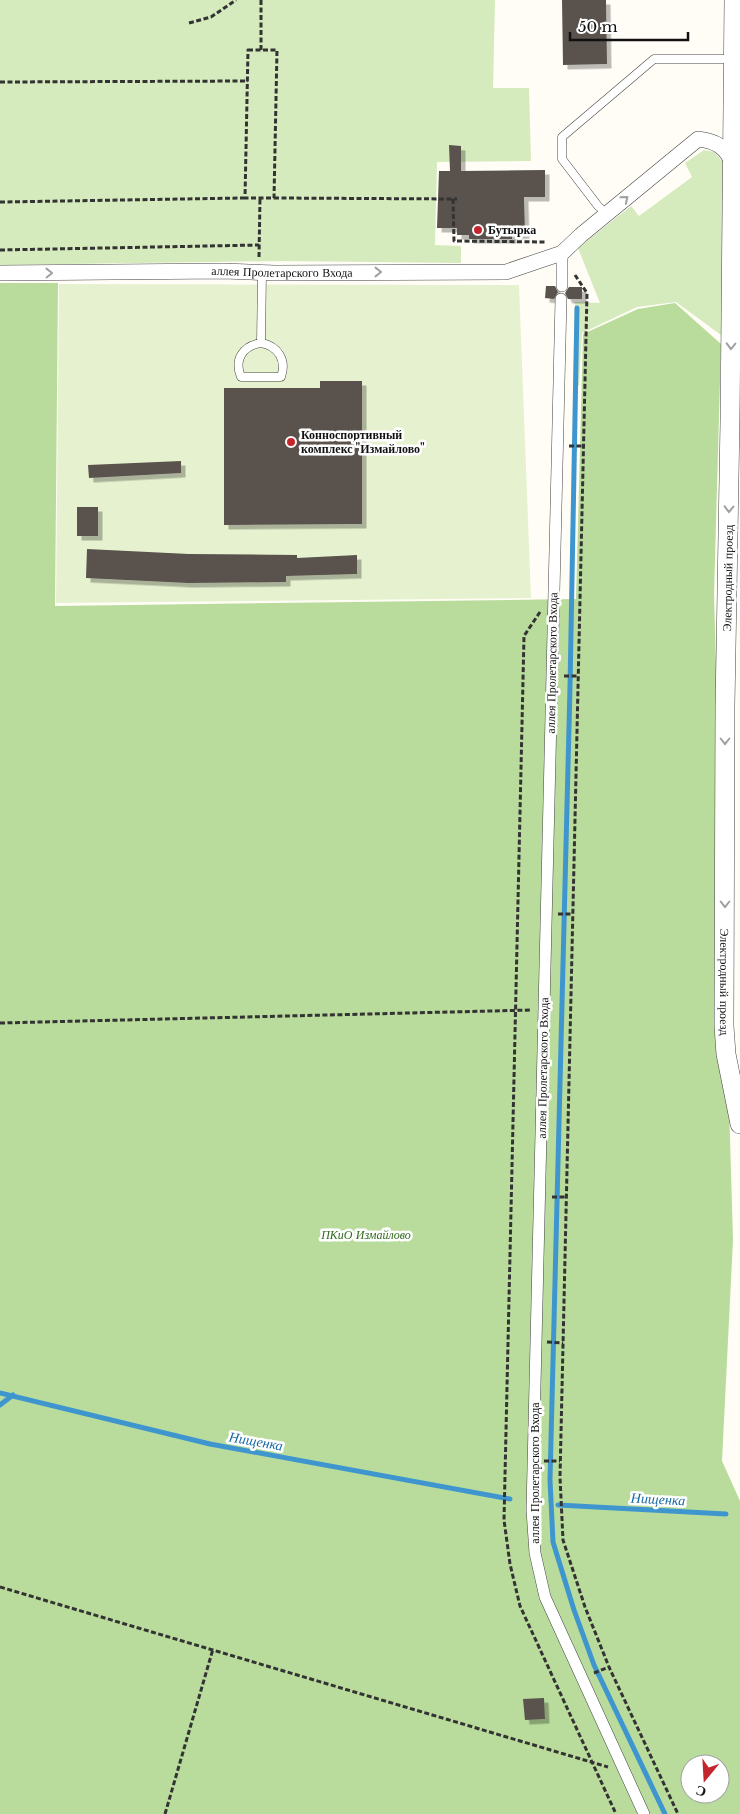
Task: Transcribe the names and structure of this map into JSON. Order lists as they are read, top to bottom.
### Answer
{
  "streets": {
    "street": ["аллея Пролетарского Входа", "Электродный проезд"]
  },
  "crossings": [
    ["аллея Пролетарского Входа", "Электродный проезд"]
  ],
  "one_way": ["Электродный проезд"],
  "water": ["Нищенка"],
  "parks": ["ПКиО Измайлово"],
  "places": ["Бутырка", "Конноспортивный комплекс \"Измайлово\""],
  "scale_bar": "50 m",
  "north": "bottom"
}
